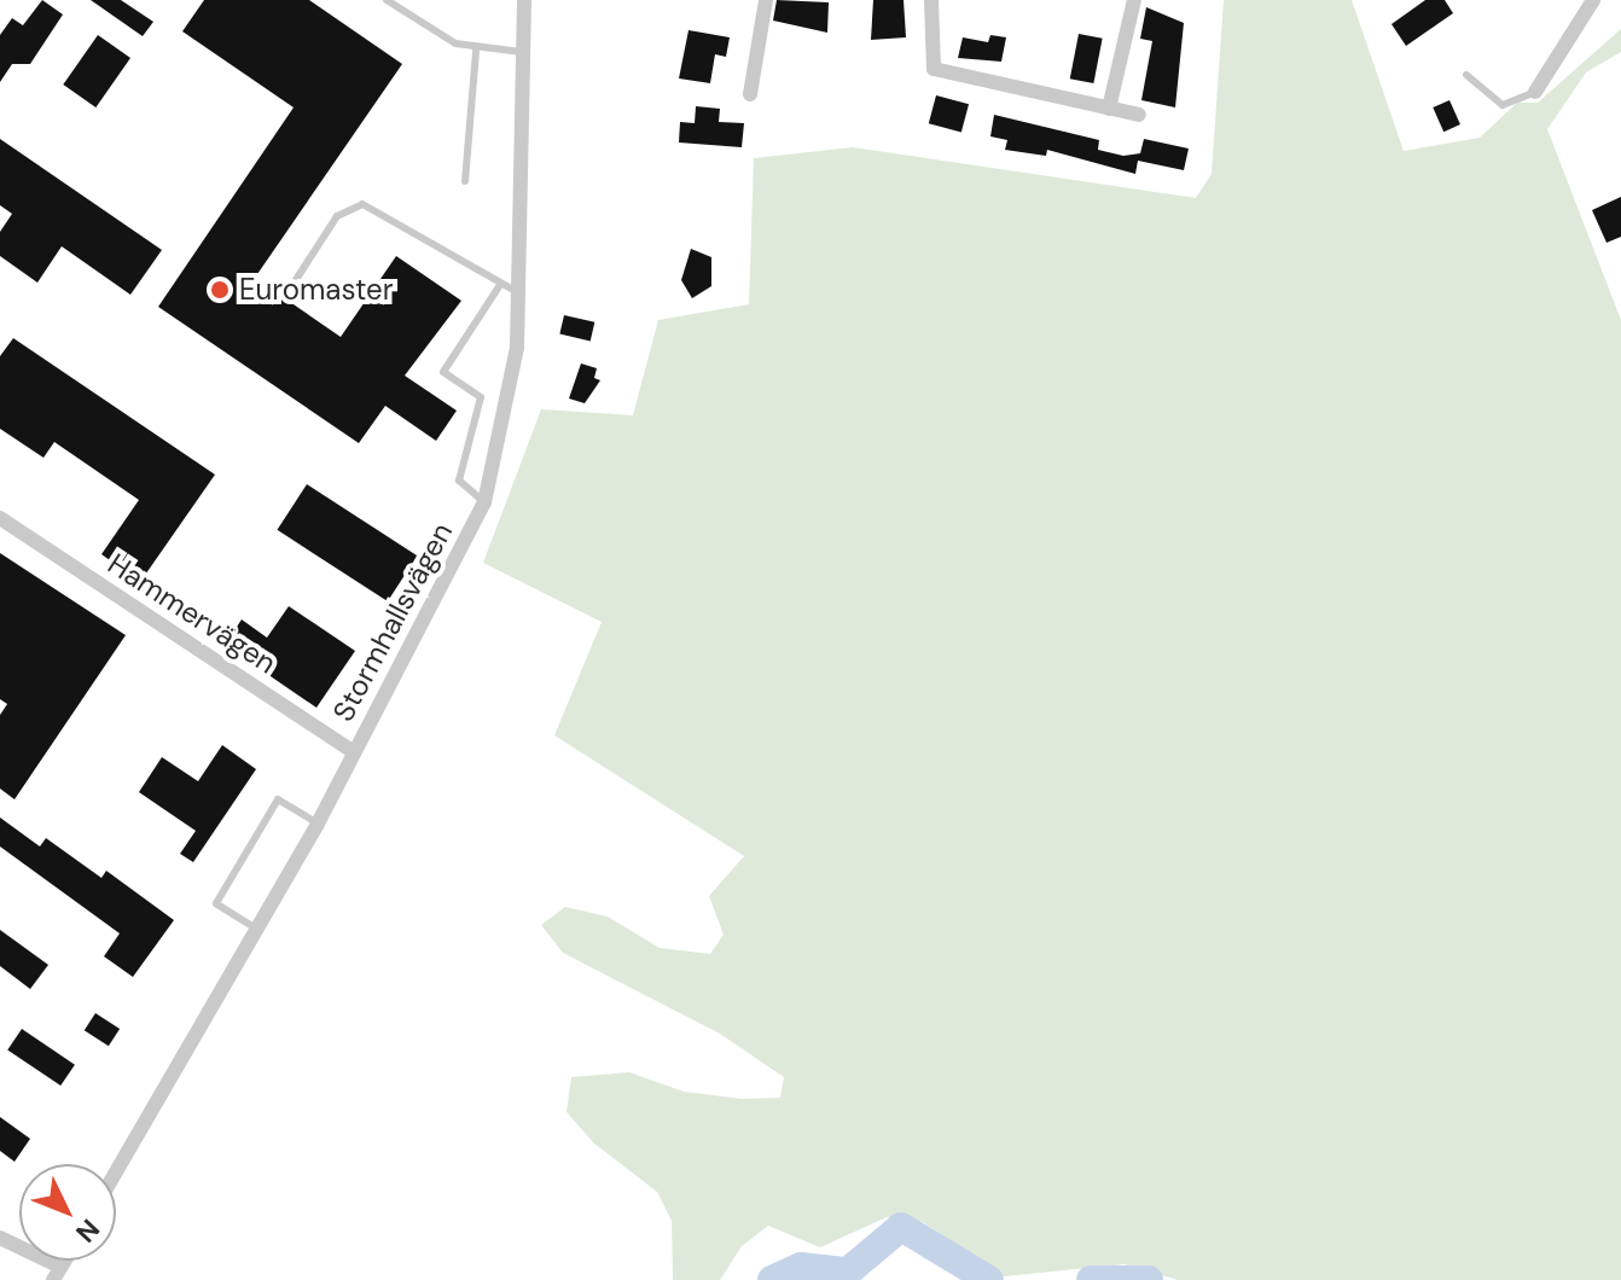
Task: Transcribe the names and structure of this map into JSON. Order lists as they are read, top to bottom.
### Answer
{
  "streets": {
    "street": ["Hammervägen", "Stormhallsvägen"]
  },
  "crossings": [
    ["Hammervägen", "Stormhallsvägen"]
  ],
  "places": ["Euromaster"],
  "north": "bottom right"
}
